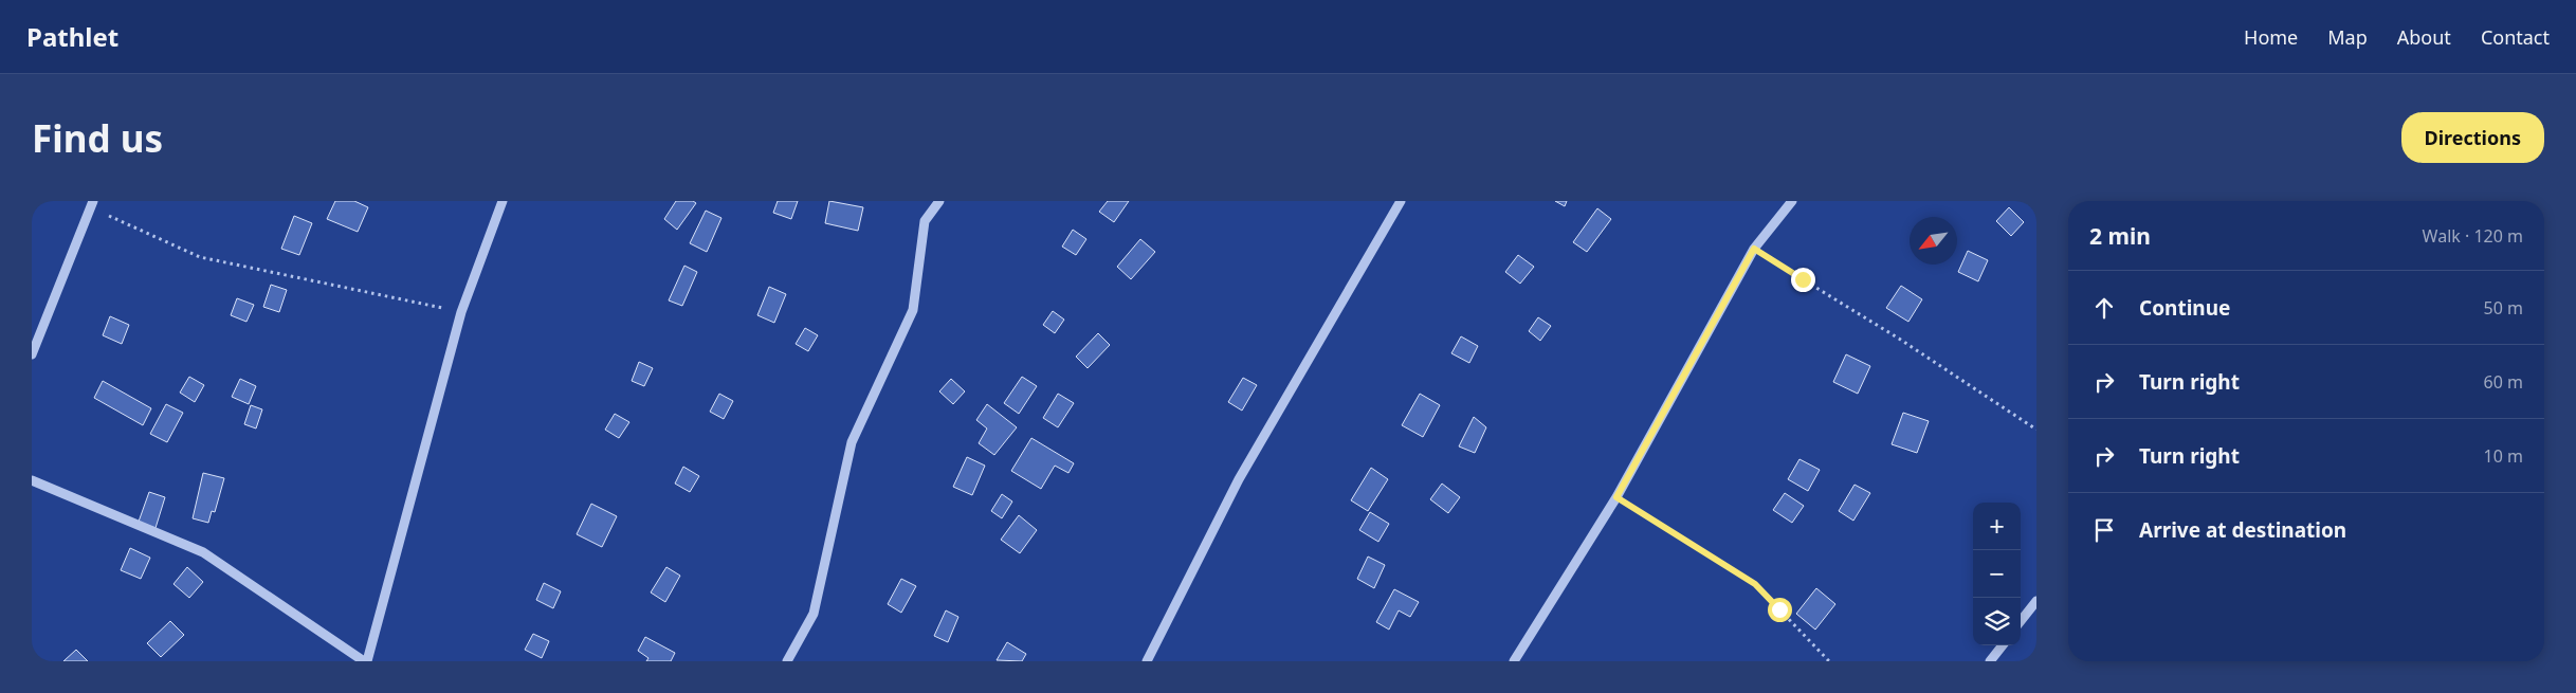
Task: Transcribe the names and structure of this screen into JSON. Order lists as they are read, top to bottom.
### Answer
{
  "north": "bottom left",
  "page": {
    "header": "Pathlet",
    "nav": [
      "Home",
      "Map",
      "About",
      "Contact"
    ],
    "buttons": "Directions",
    "title": "Find us",
    "heading": ["2 min", "Walk · 120 m"],
    "list": [
      ["Continue", "50 m"],
      ["Turn right", "60 m"],
      ["Turn right", "10 m"],
      "Arrive at destination"
    ],
    "map_buttons": ["+", "−"]
  }
}
